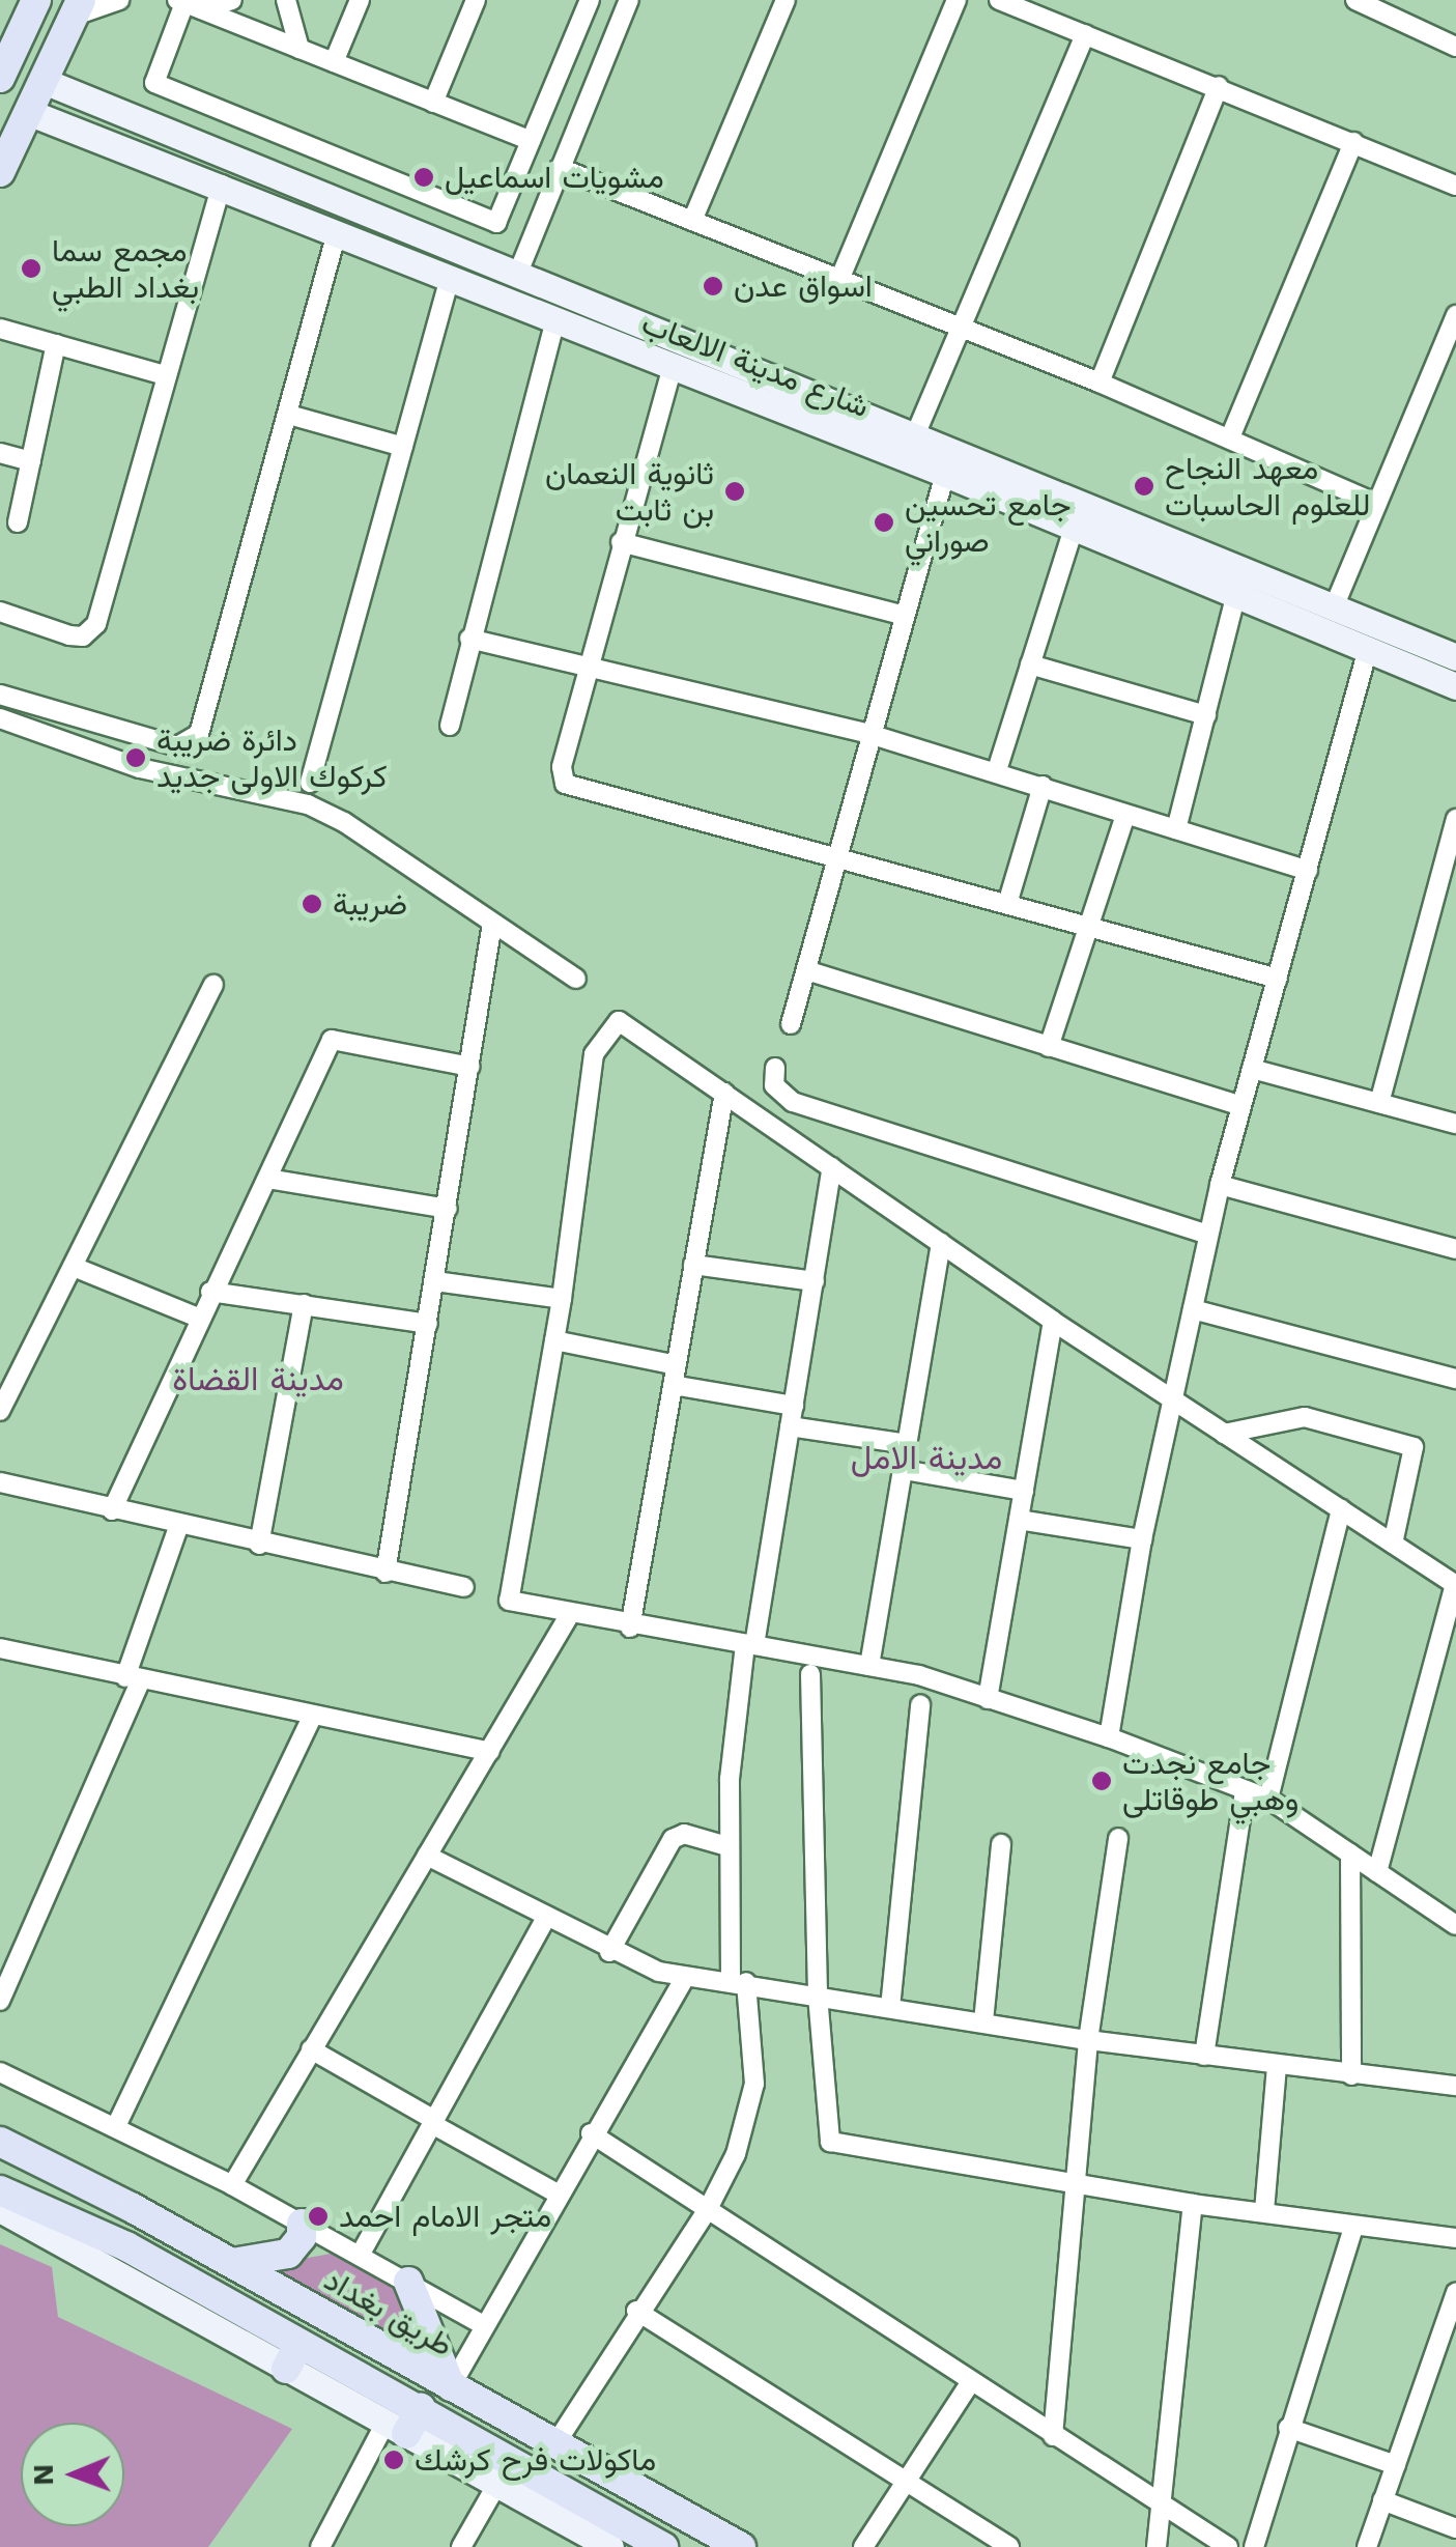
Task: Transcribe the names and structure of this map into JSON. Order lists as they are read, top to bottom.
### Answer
{
  "streets": {
    "main road": ["شارع مدينة الالعاب", "طريق بغداد"]
  },
  "districts": ["مدينة القضاة", "مدينة الامل"],
  "places": [
    "مشويات اسماعيل",
    "مجمع سما بغداد الطبي",
    "اسواق عدن",
    "معهد النجاح للعلوم الحاسبات",
    "ثانوية النعمان بن ثابت",
    "جامع تحسين صوراني",
    "دائرة ضريبة كركوك الاولی جدید",
    "ضريبة",
    "جامع نجدت وهبي طوقاتلى",
    "متجر الامام احمد",
    "ماكولات فرح كرشك"
  ],
  "north": "left"
}
